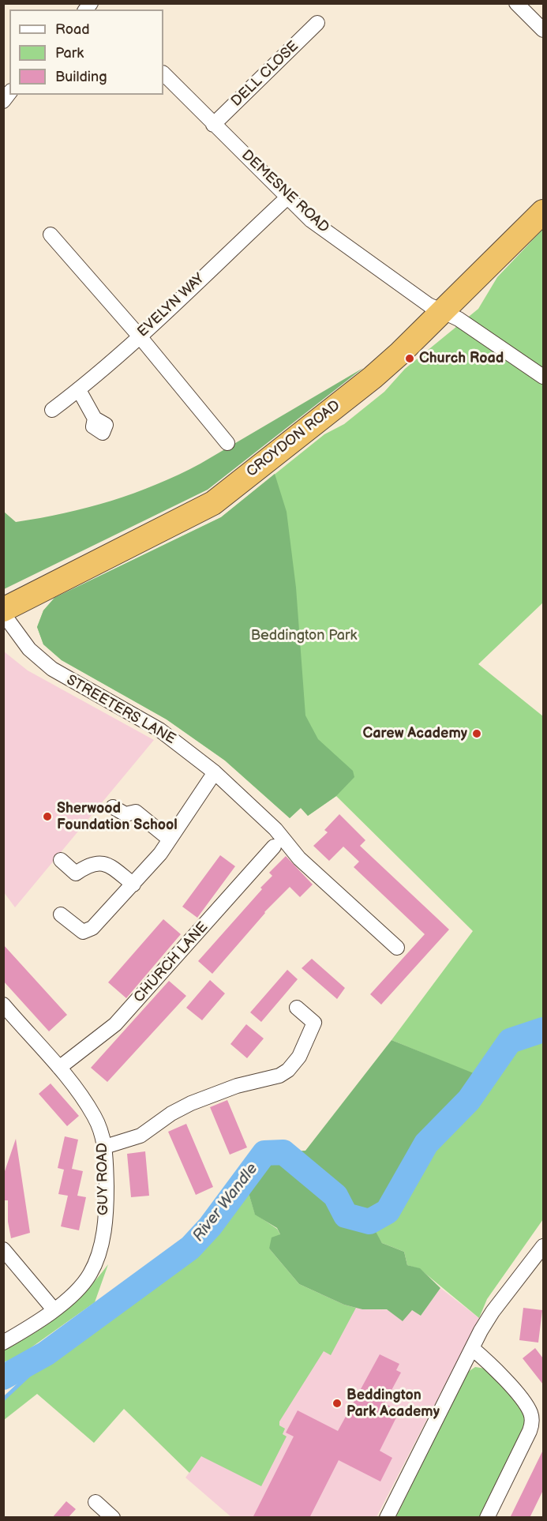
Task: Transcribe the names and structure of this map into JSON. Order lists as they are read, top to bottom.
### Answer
{
  "streets": {
    "highway": ["CROYDON ROAD"],
    "street": [
      "DELL CLOSE",
      "DEMESNE ROAD",
      "EVELYN WAY",
      "STREETERS LANE",
      "CHURCH LANE",
      "GUY ROAD"
    ]
  },
  "crossings": [
    ["DELL CLOSE", "DEMESNE ROAD"],
    ["DEMESNE ROAD", "EVELYN WAY"],
    ["DEMESNE ROAD", "CROYDON ROAD"],
    ["CROYDON ROAD", "STREETERS LANE"],
    ["STREETERS LANE", "CHURCH LANE"],
    ["CHURCH LANE", "GUY ROAD"]
  ],
  "water": ["River Wandle"],
  "parks": ["Beddington Park"],
  "places": [
    "Church Road",
    "Carew Academy",
    "Sherwood Foundation School",
    "Beddington Park Academy"
  ],
  "legend": ["Road", "Park", "Building"]
}
